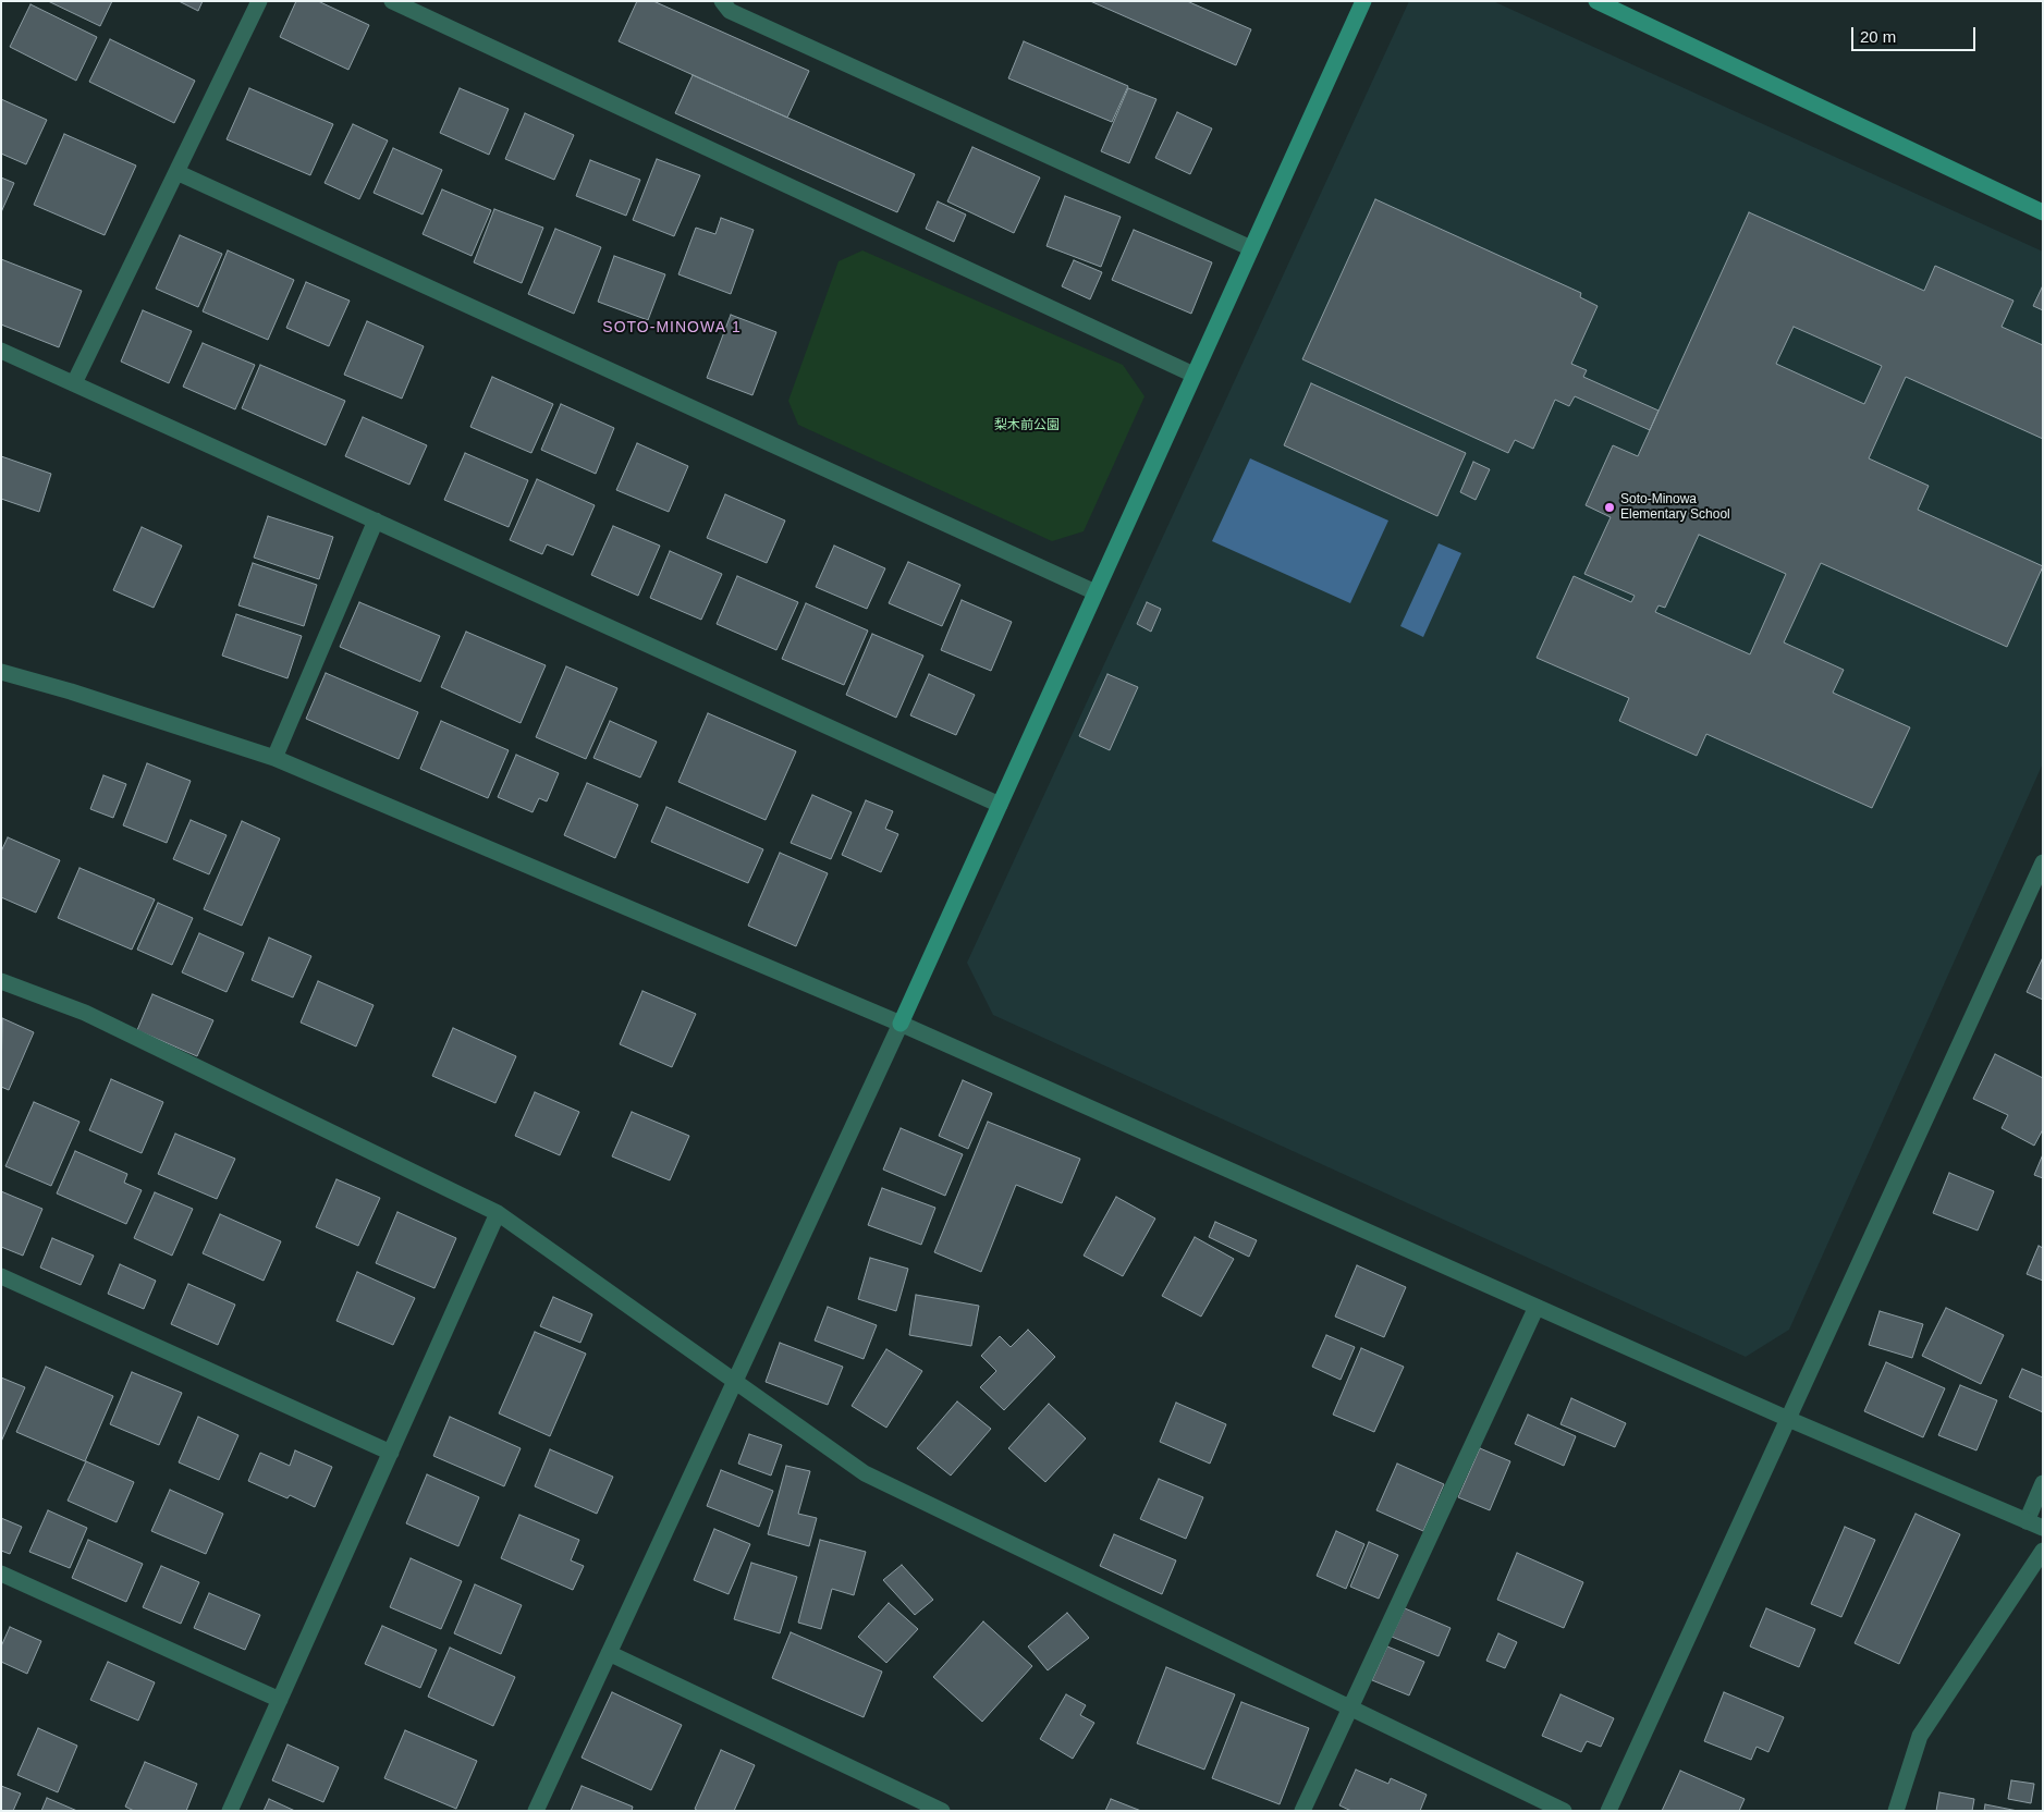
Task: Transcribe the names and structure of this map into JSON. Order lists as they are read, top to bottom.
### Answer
{
  "districts": ["SOTO-MINOWA 1"],
  "parks": ["梨木前公園"],
  "places": ["Soto-Minowa Elementary School"],
  "scale_bar": "20 m"
}
